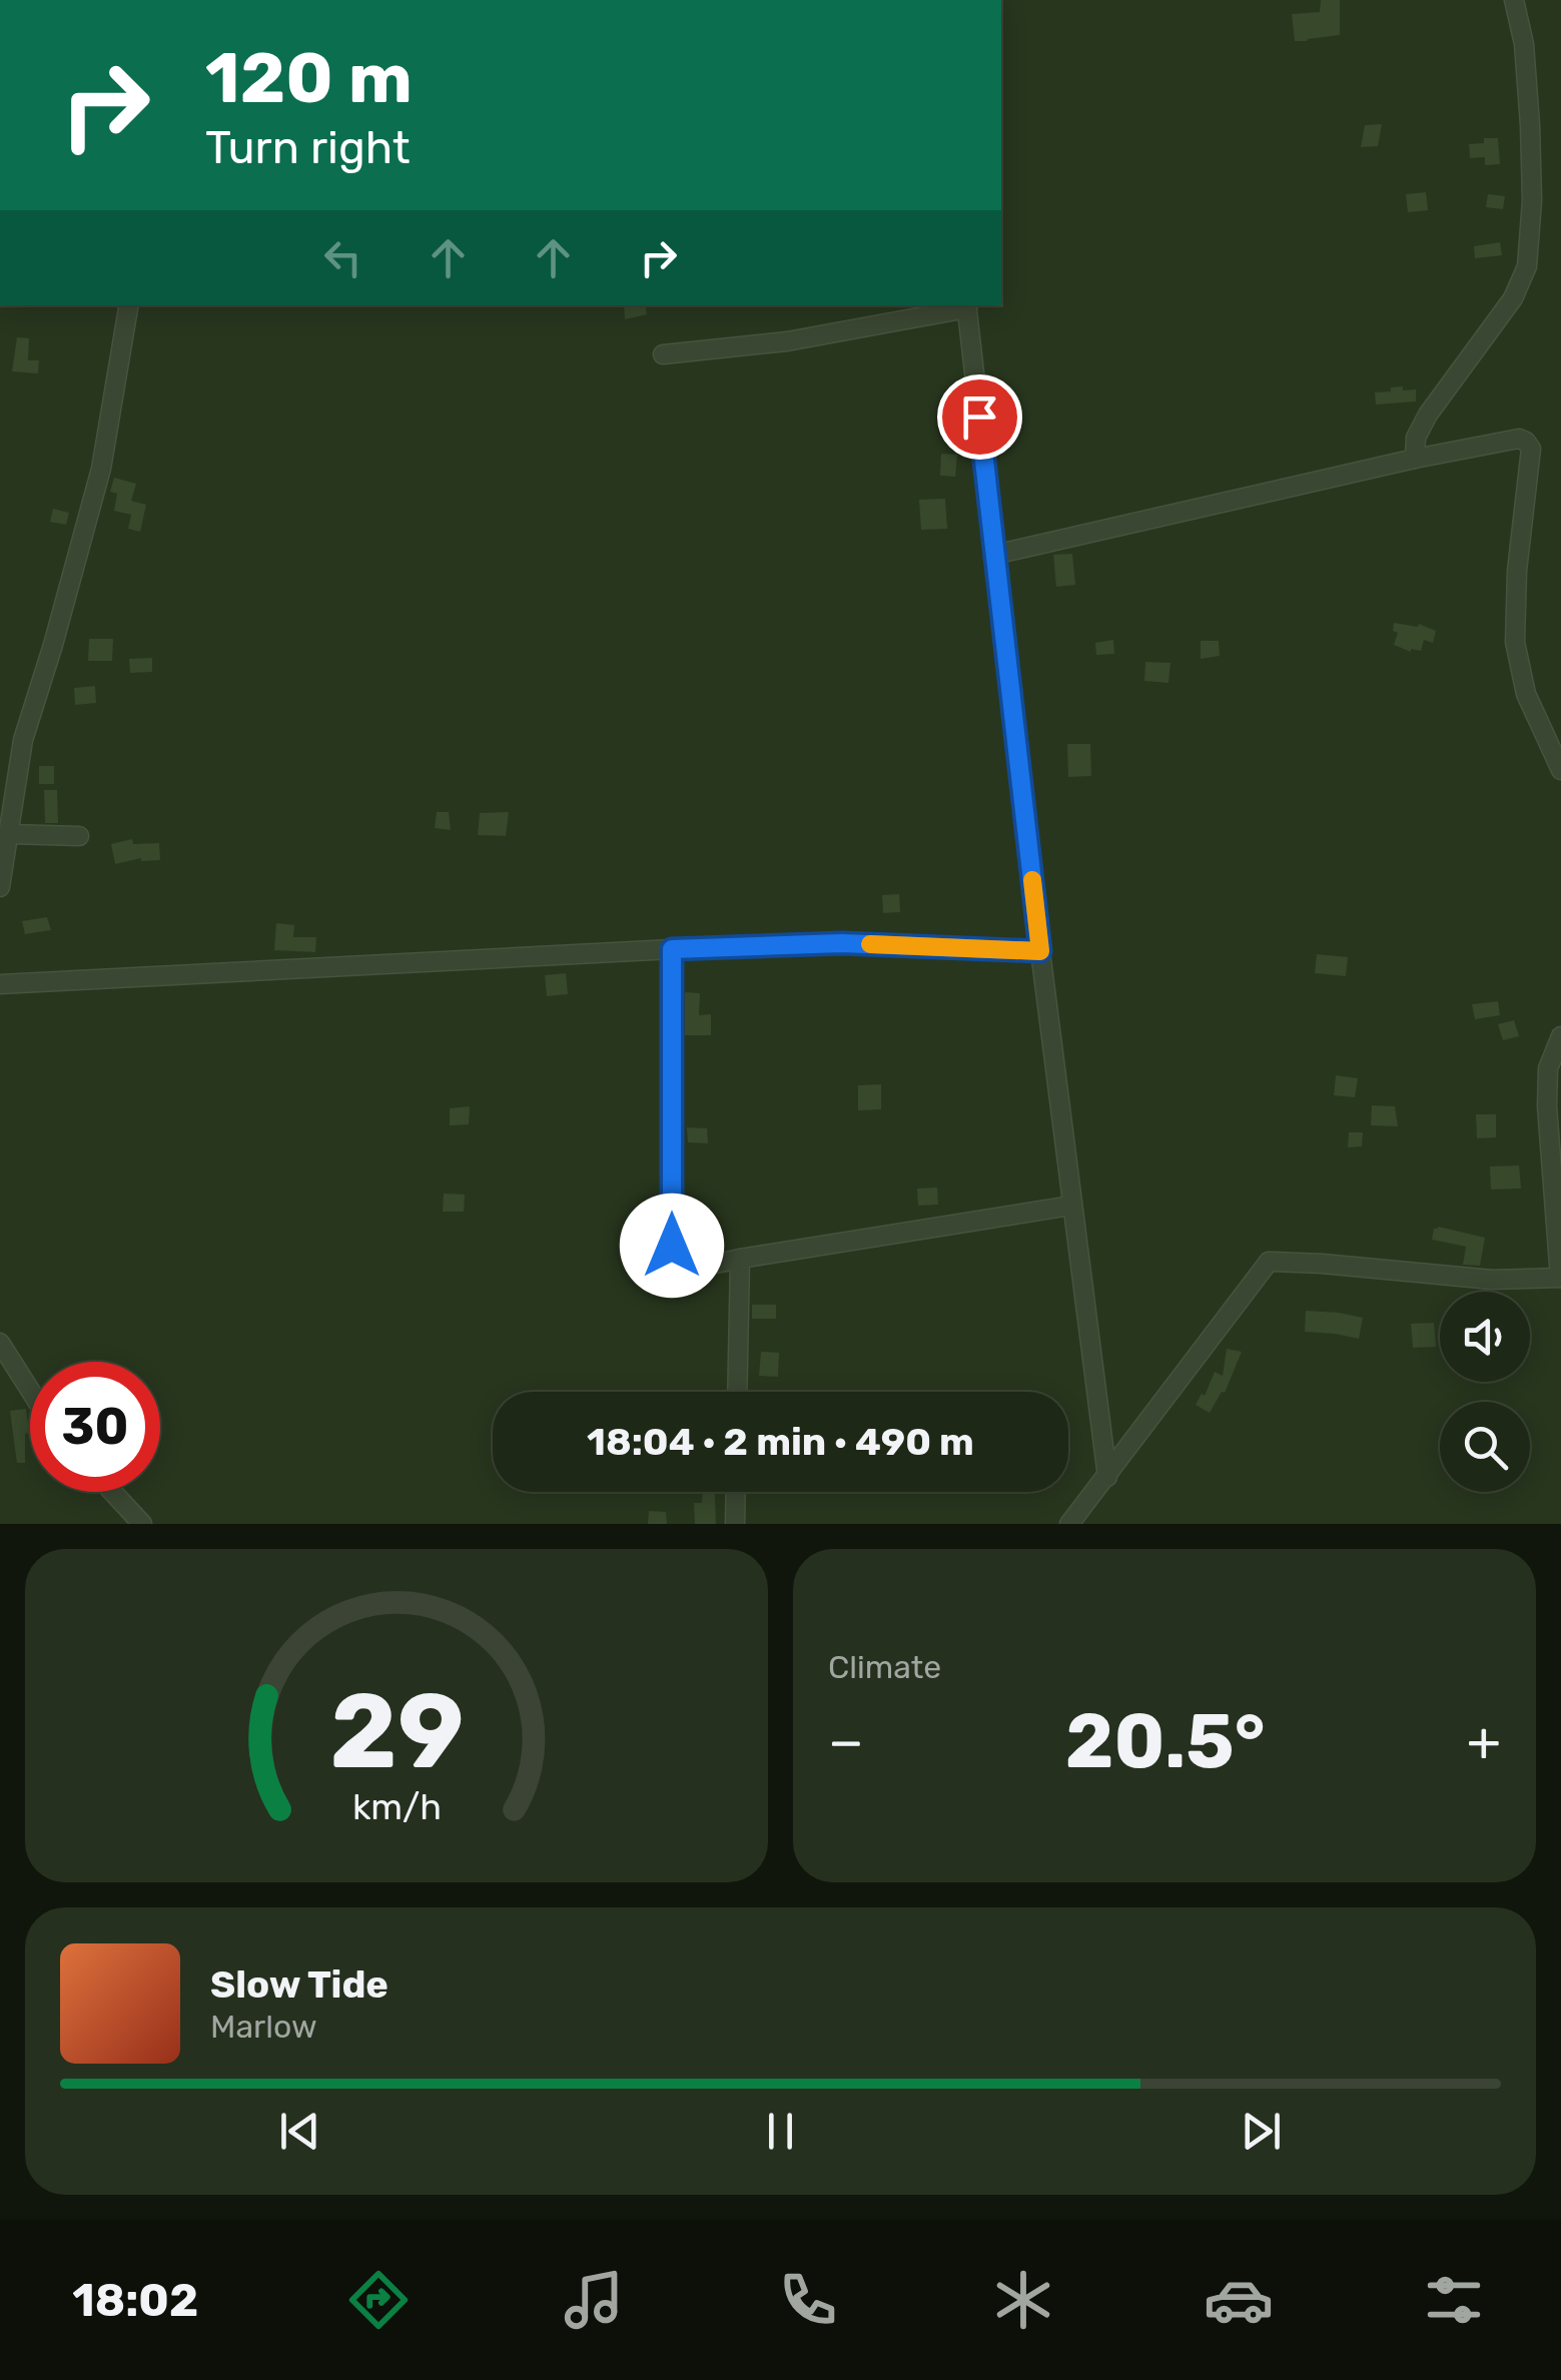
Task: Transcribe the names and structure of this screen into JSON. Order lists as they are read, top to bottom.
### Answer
{
  "page": {
    "turn": ["120 m", "Turn right"],
    "limit": "30",
    "trip": "18:04 · 2 min · 490 m",
    "tile": "Climate",
    "heat": ["−", "20.5°", "+"],
    "song": ["Slow Tide", "Marlow"],
    "tabs": "18:02",
    "gauge": ["29", "km/h"]
  }
}
